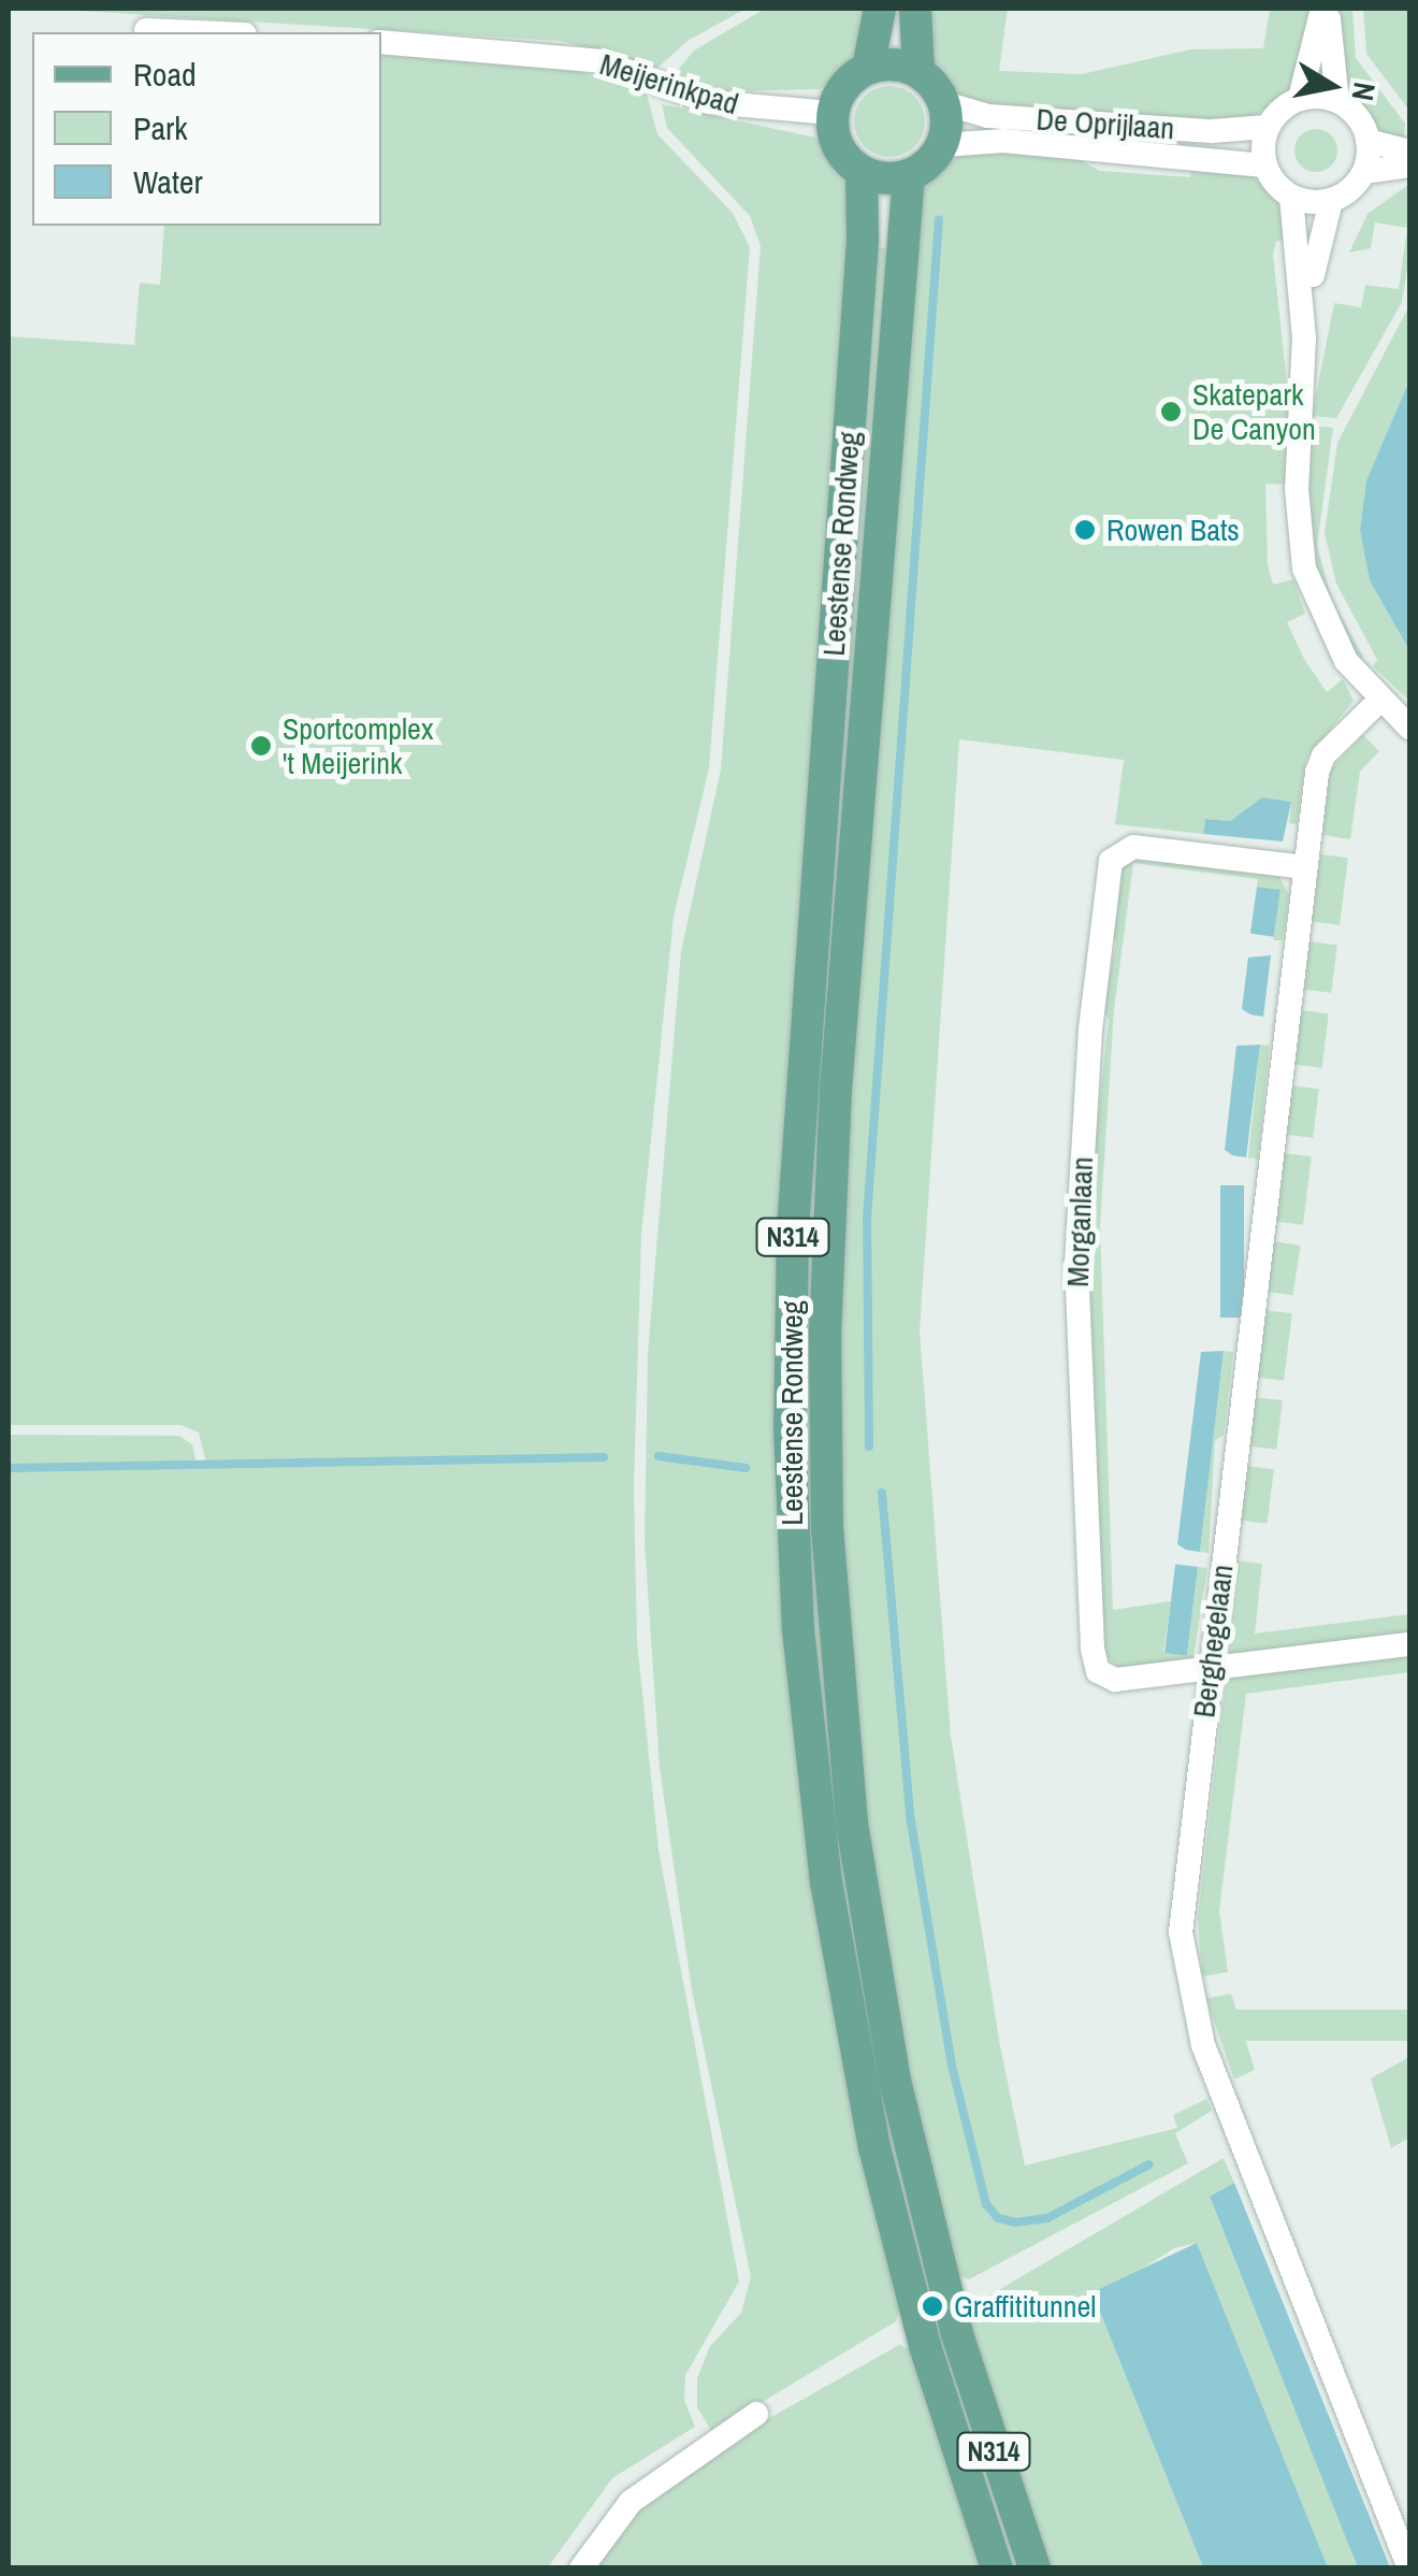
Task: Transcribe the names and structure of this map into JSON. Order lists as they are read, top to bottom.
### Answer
{
  "streets": {
    "main road": ["Leestense Rondweg", "N314"],
    "street": [
      "Meijerinkpad",
      "De Oprijlaan",
      "Morganlaan",
      "Berghegelaan"
    ]
  },
  "crossings": [
    ["Meijerinkpad", "De Oprijlaan"],
    ["Meijerinkpad", "Leestense Rondweg"],
    ["De Oprijlaan", "Leestense Rondweg"],
    ["Morganlaan", "Berghegelaan"]
  ],
  "places": [
    "Skatepark De Canyon",
    "Rowen Bats",
    "Sportcomplex 't Meijerink",
    "Graffititunnel"
  ],
  "legend": ["Road", "Park", "Water"],
  "north": "right"
}
